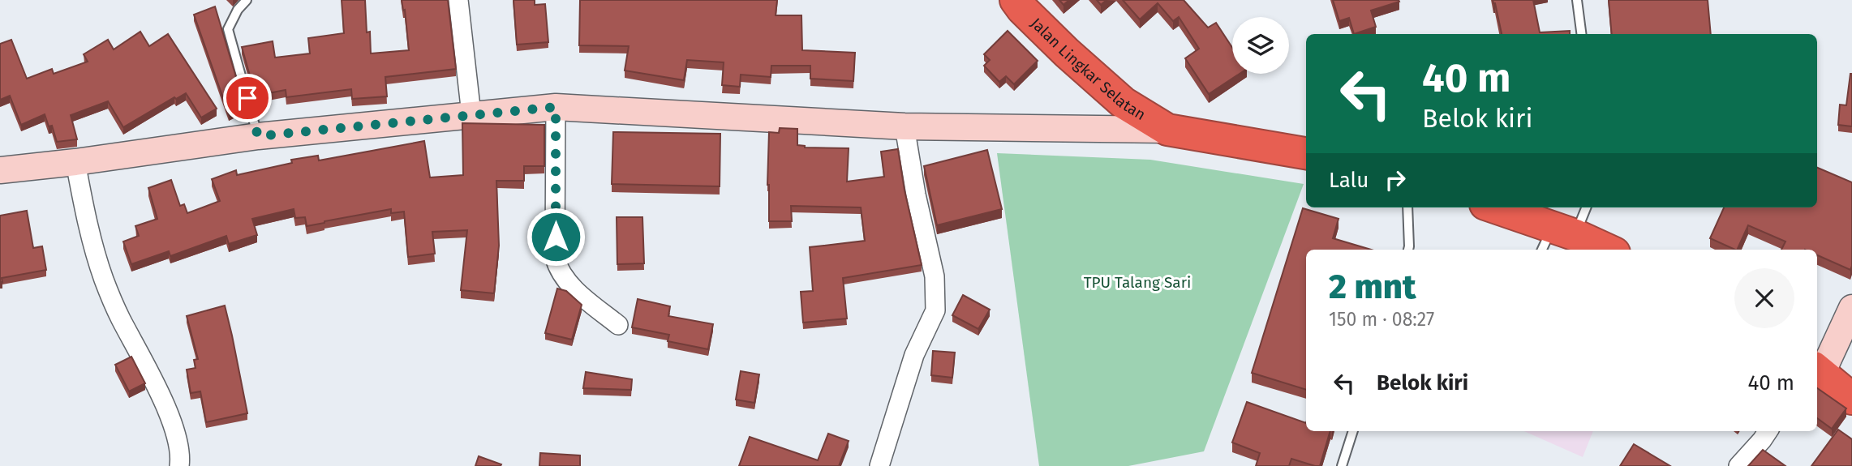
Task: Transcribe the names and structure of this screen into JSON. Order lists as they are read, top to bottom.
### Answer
{
  "streets": {
    "highway": ["Jalan Lingkar Selatan"]
  },
  "parks": ["TPU Talang Sari"],
  "page": {
    "turn": ["40 m", "Belok kiri"],
    "then": "Lalu",
    "heading": ["2 mnt", "150 m · 08:27"],
    "list": [
      {
        "name": "Belok kiri",
        "value": "40 m"
      }
    ]
  }
}
